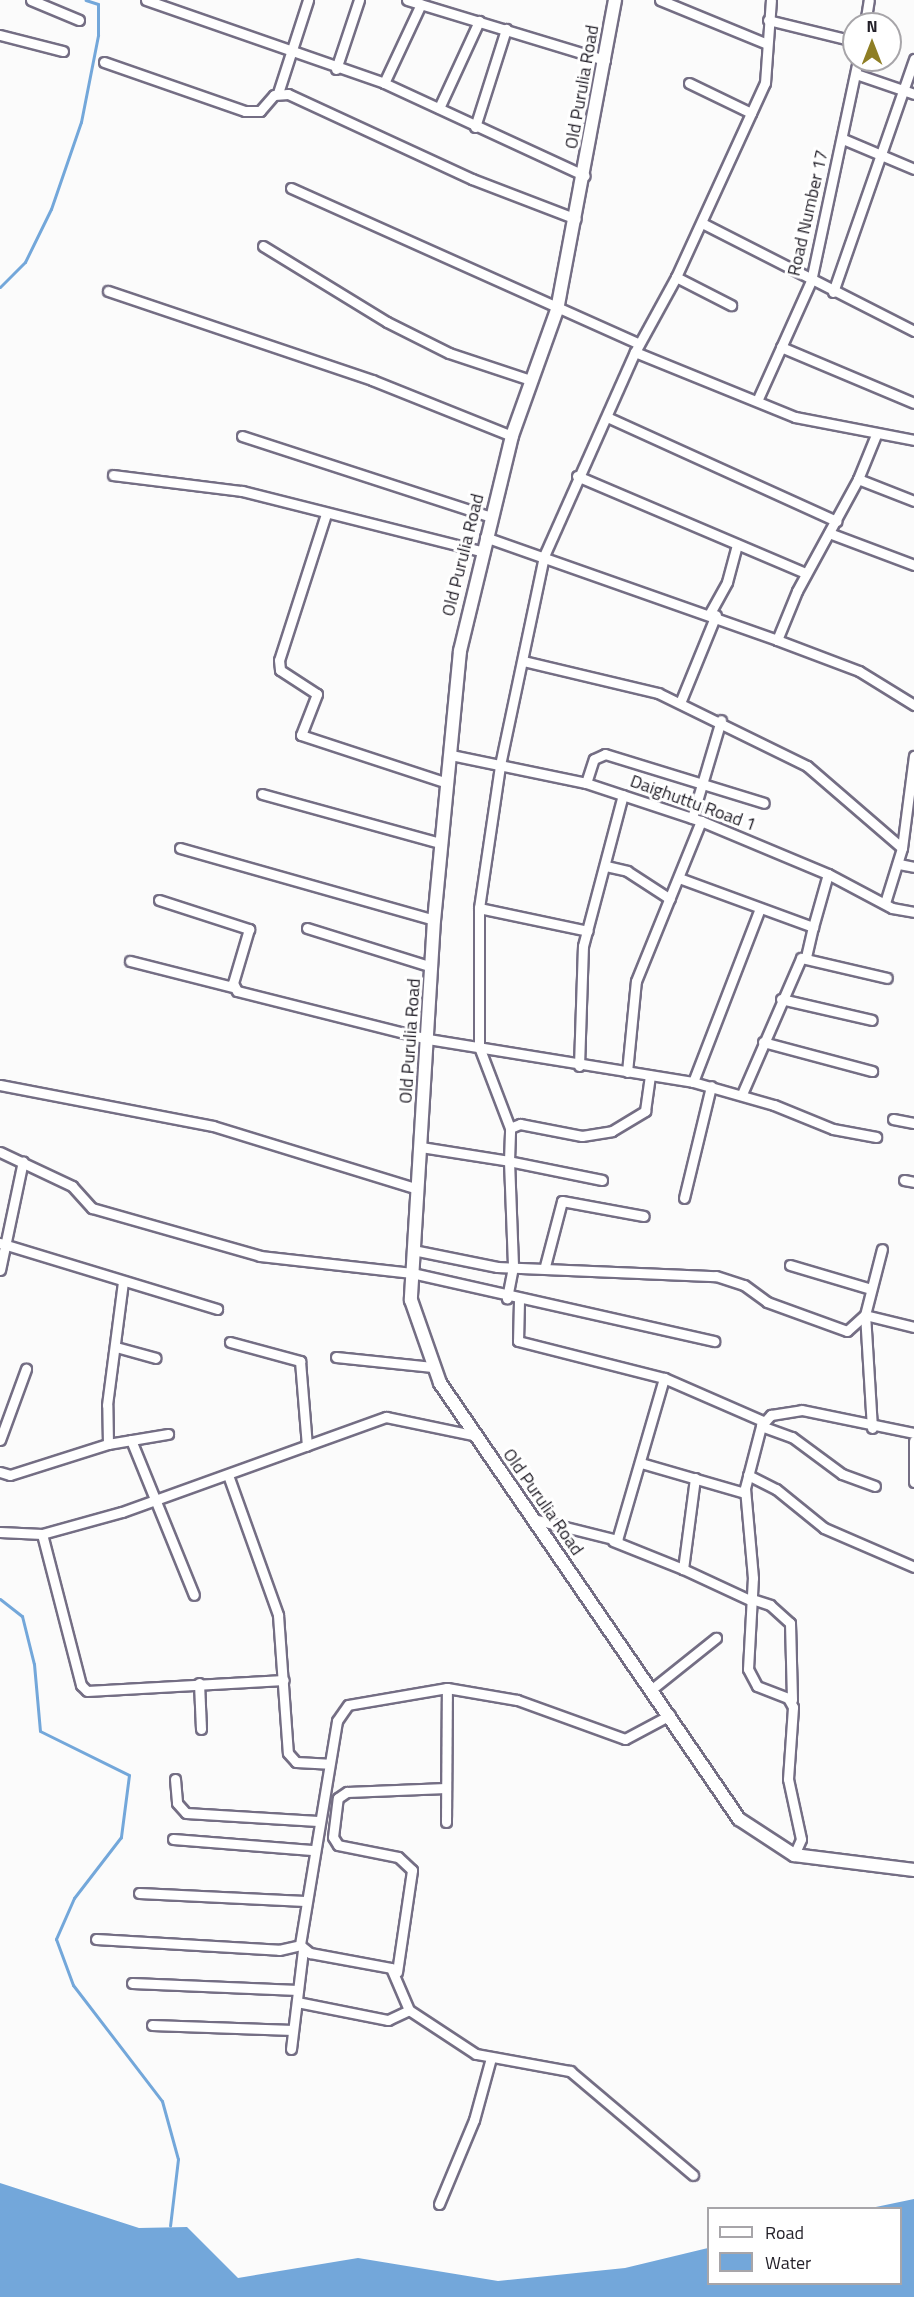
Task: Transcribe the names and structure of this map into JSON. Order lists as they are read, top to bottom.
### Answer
{
  "streets": {
    "main road": ["Old Purulia Road"],
    "street": ["Road Number 17", "Daighuttu Road 1"]
  },
  "crossings": [
    ["Old Purulia Road", "Daighuttu Road 1"]
  ],
  "legend": ["Road", "Water"],
  "north": "top"
}
